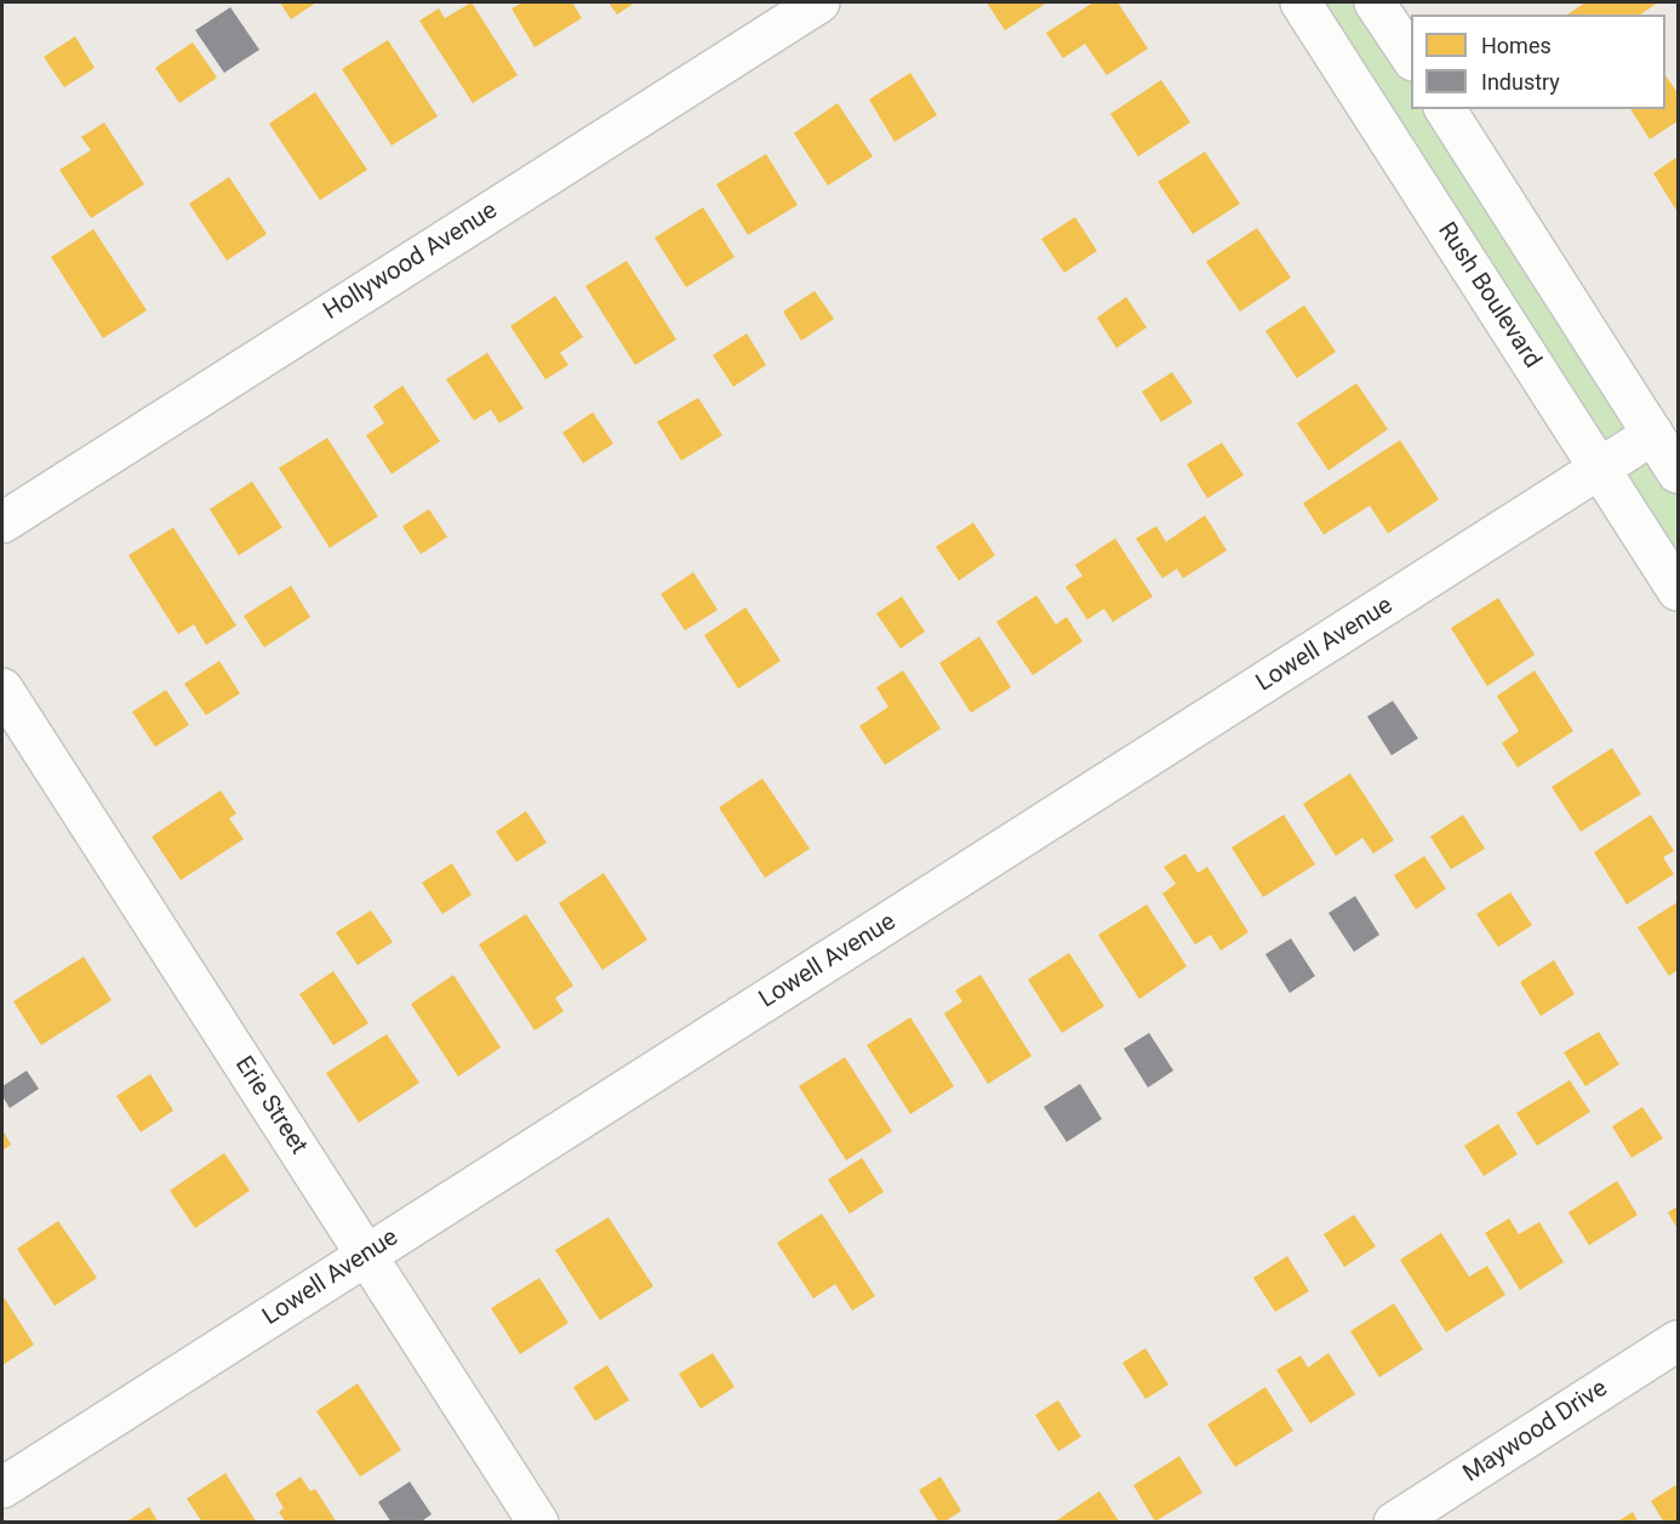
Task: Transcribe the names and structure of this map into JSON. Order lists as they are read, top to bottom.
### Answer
{
  "streets": {
    "street": [
      "Hollywood Avenue",
      "Rush Boulevard",
      "Lowell Avenue",
      "Erie Street",
      "Maywood Drive"
    ]
  },
  "crossings": [
    ["Rush Boulevard", "Lowell Avenue"],
    ["Lowell Avenue", "Erie Street"]
  ],
  "legend": ["Homes", "Industry"]
}
